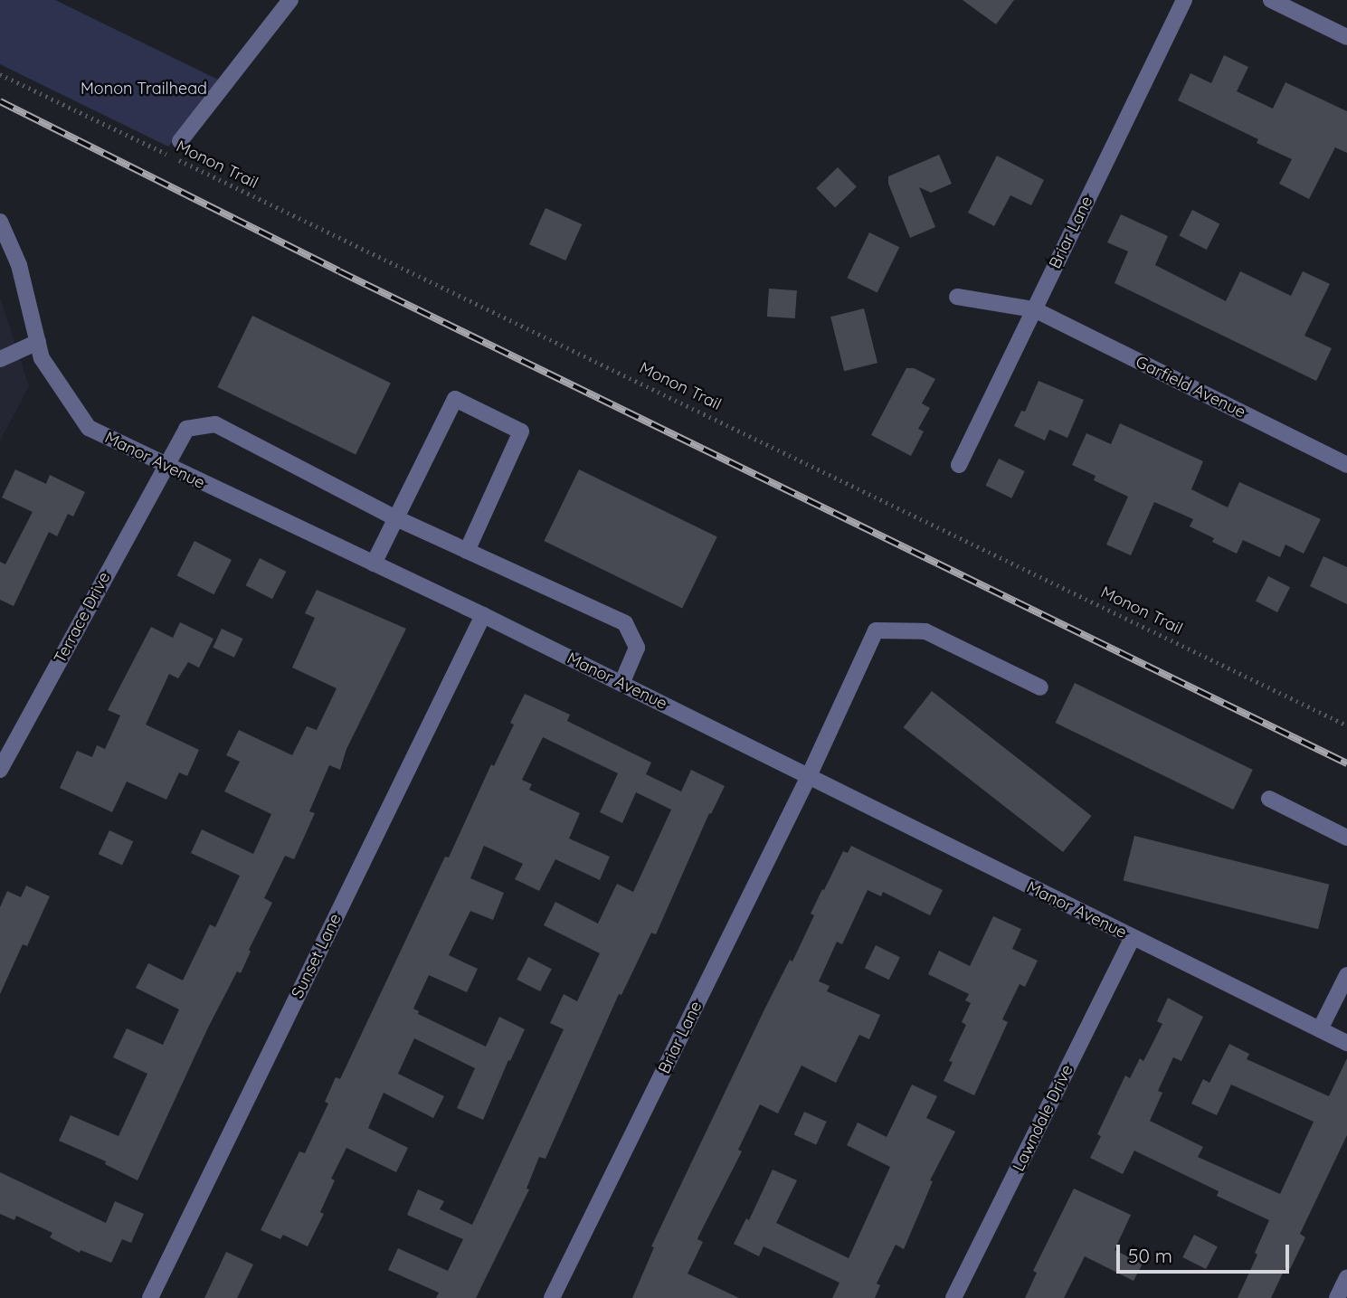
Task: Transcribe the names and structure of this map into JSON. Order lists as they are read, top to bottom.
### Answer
{
  "streets": {
    "street": [
      "Briar Lane",
      "Garfield Avenue",
      "Manor Avenue",
      "Terrace Drive",
      "Sunset Lane",
      "Lawndale Drive"
    ],
    "path": ["Monon Trail"]
  },
  "crossings": [
    ["Briar Lane", "Garfield Avenue"],
    ["Briar Lane", "Manor Avenue"],
    ["Manor Avenue", "Terrace Drive"],
    ["Manor Avenue", "Sunset Lane"],
    ["Manor Avenue", "Lawndale Drive"]
  ],
  "parks": ["Monon Trailhead"],
  "scale_bar": "50 m"
}
